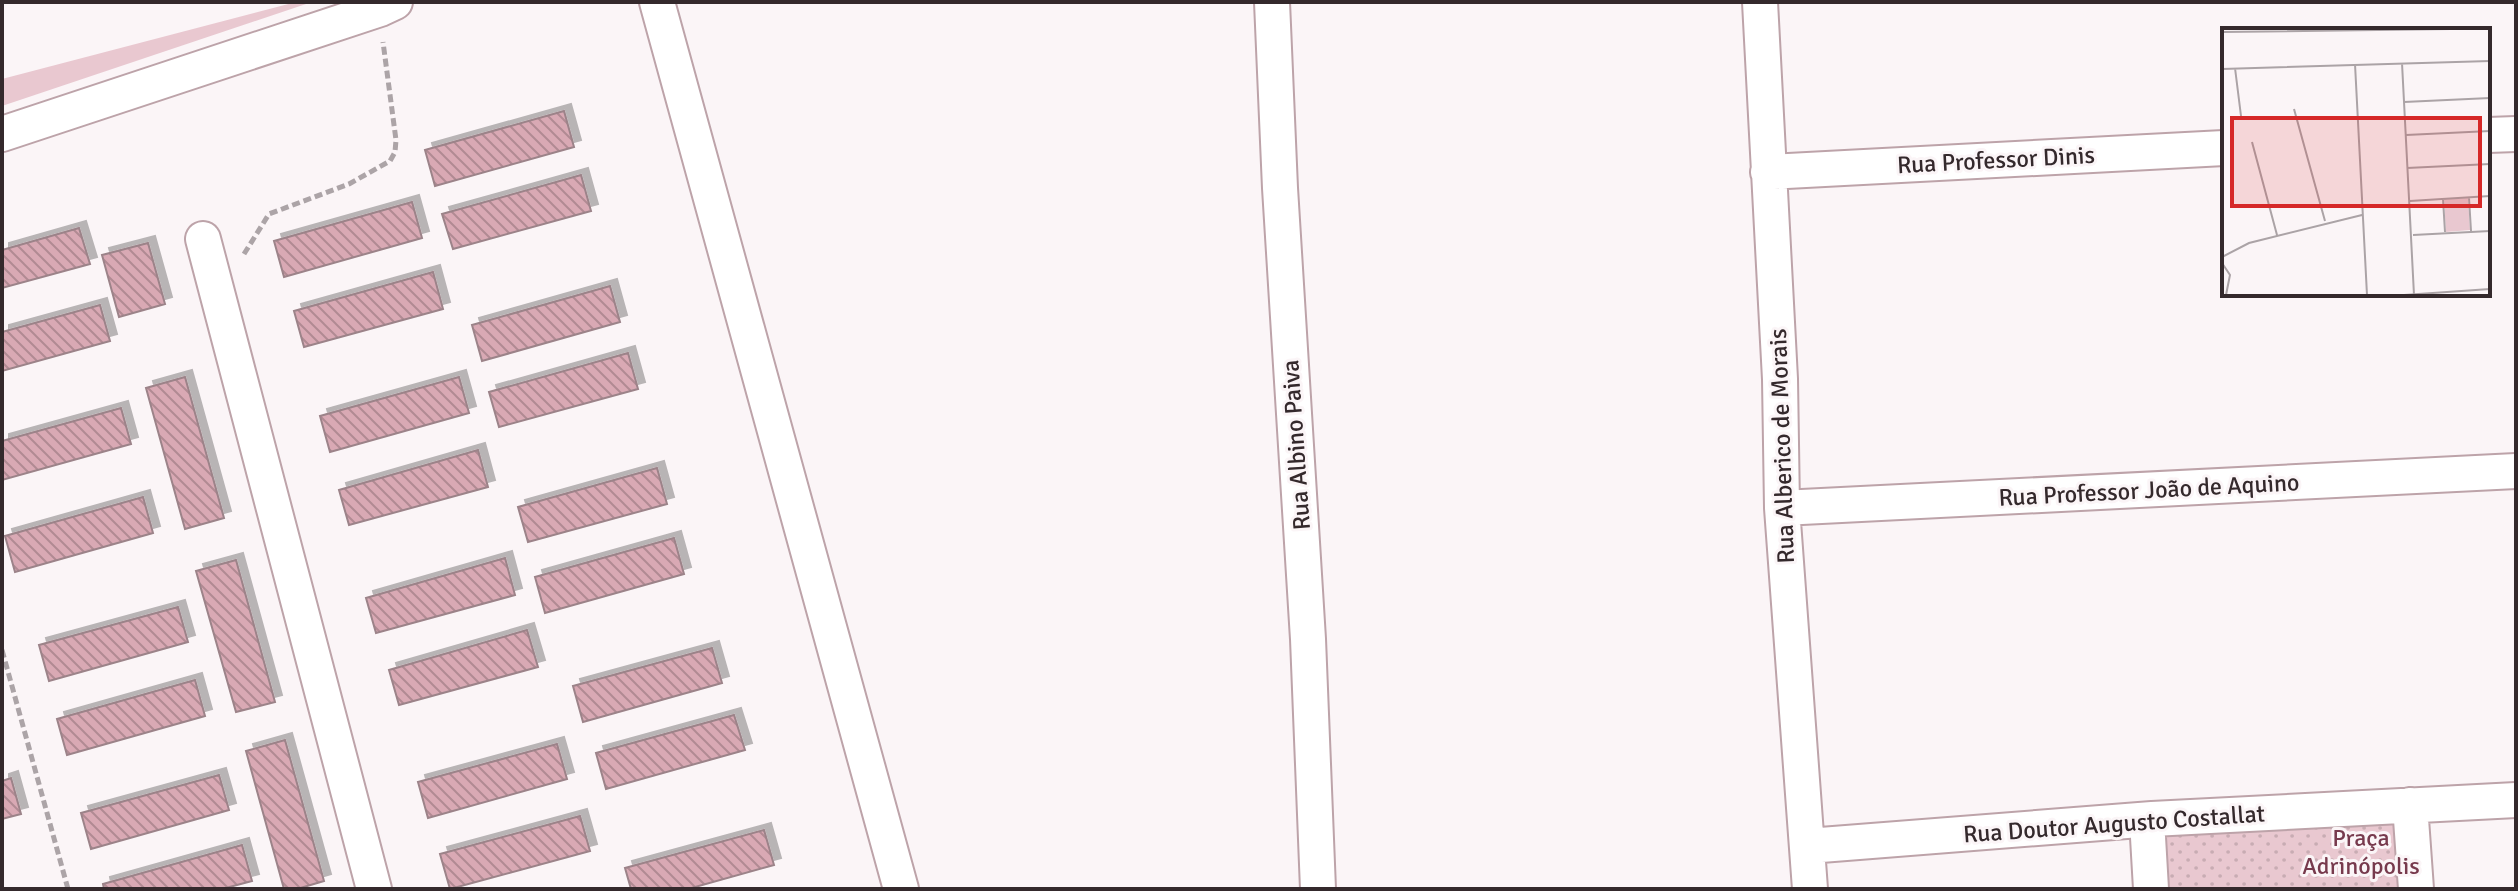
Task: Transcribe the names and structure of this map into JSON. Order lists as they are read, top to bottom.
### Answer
{
  "streets": {
    "street": [
      "Rua Professor Dinis",
      "Rua Albino Paiva",
      "Rua Alberico de Morais",
      "Rua Professor João de Aquino",
      "Rua Doutor Augusto Costallat"
    ]
  },
  "crossings": [
    ["Rua Professor Dinis", "Rua Alberico de Morais"],
    ["Rua Alberico de Morais", "Rua Professor João de Aquino"],
    ["Rua Alberico de Morais", "Rua Doutor Augusto Costallat"]
  ],
  "parks": ["Praça Adrinópolis"]
}
